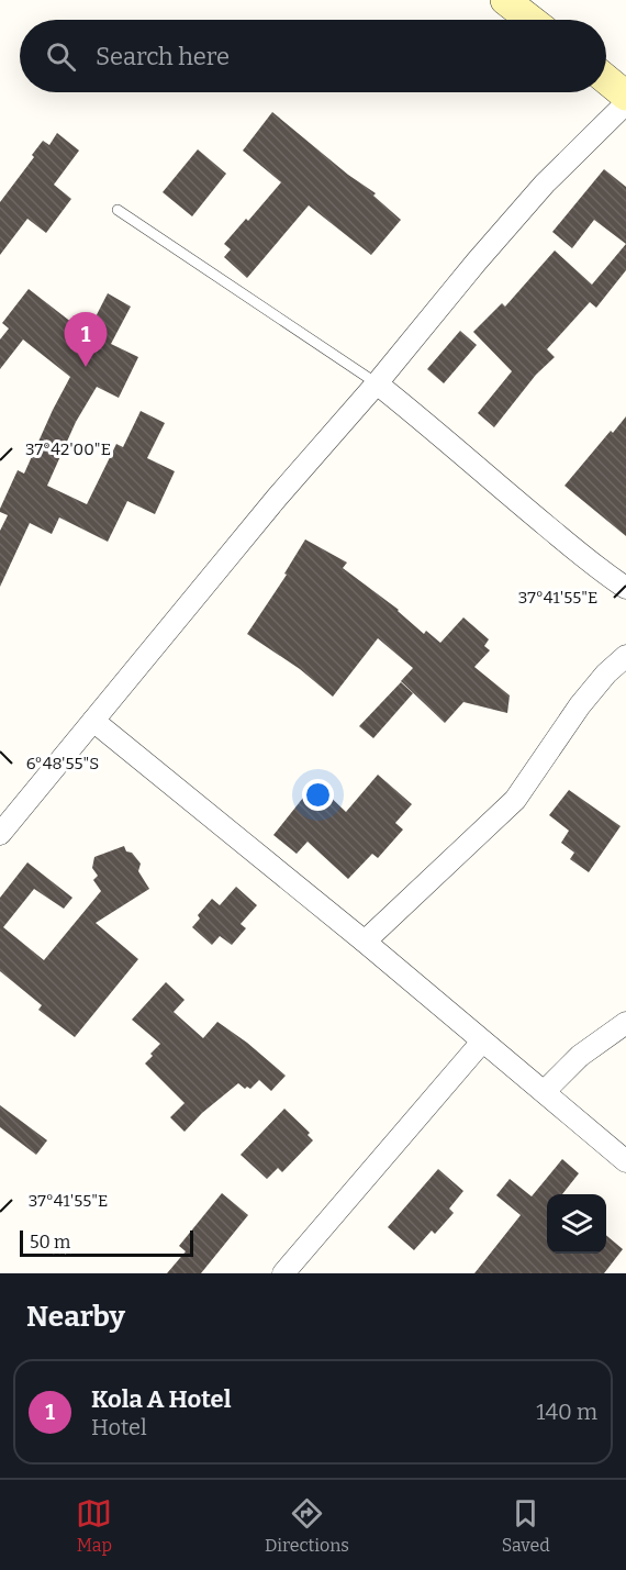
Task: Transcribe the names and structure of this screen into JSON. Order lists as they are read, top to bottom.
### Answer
{
  "scale_bar": "50 m",
  "page": {
    "search": "Search here",
    "pins": "1",
    "scale": "50 m",
    "heading": "Nearby",
    "list": [
      {
        "mark": "1",
        "name": "Kola A Hotel",
        "note": "Hotel",
        "value": "140 m"
      }
    ],
    "nav": ["Map", "Directions", "Saved"]
  },
  "coordinates": ["37°42'00\"E", "37°41'55\"E", "6°48'55\"S"]
}
